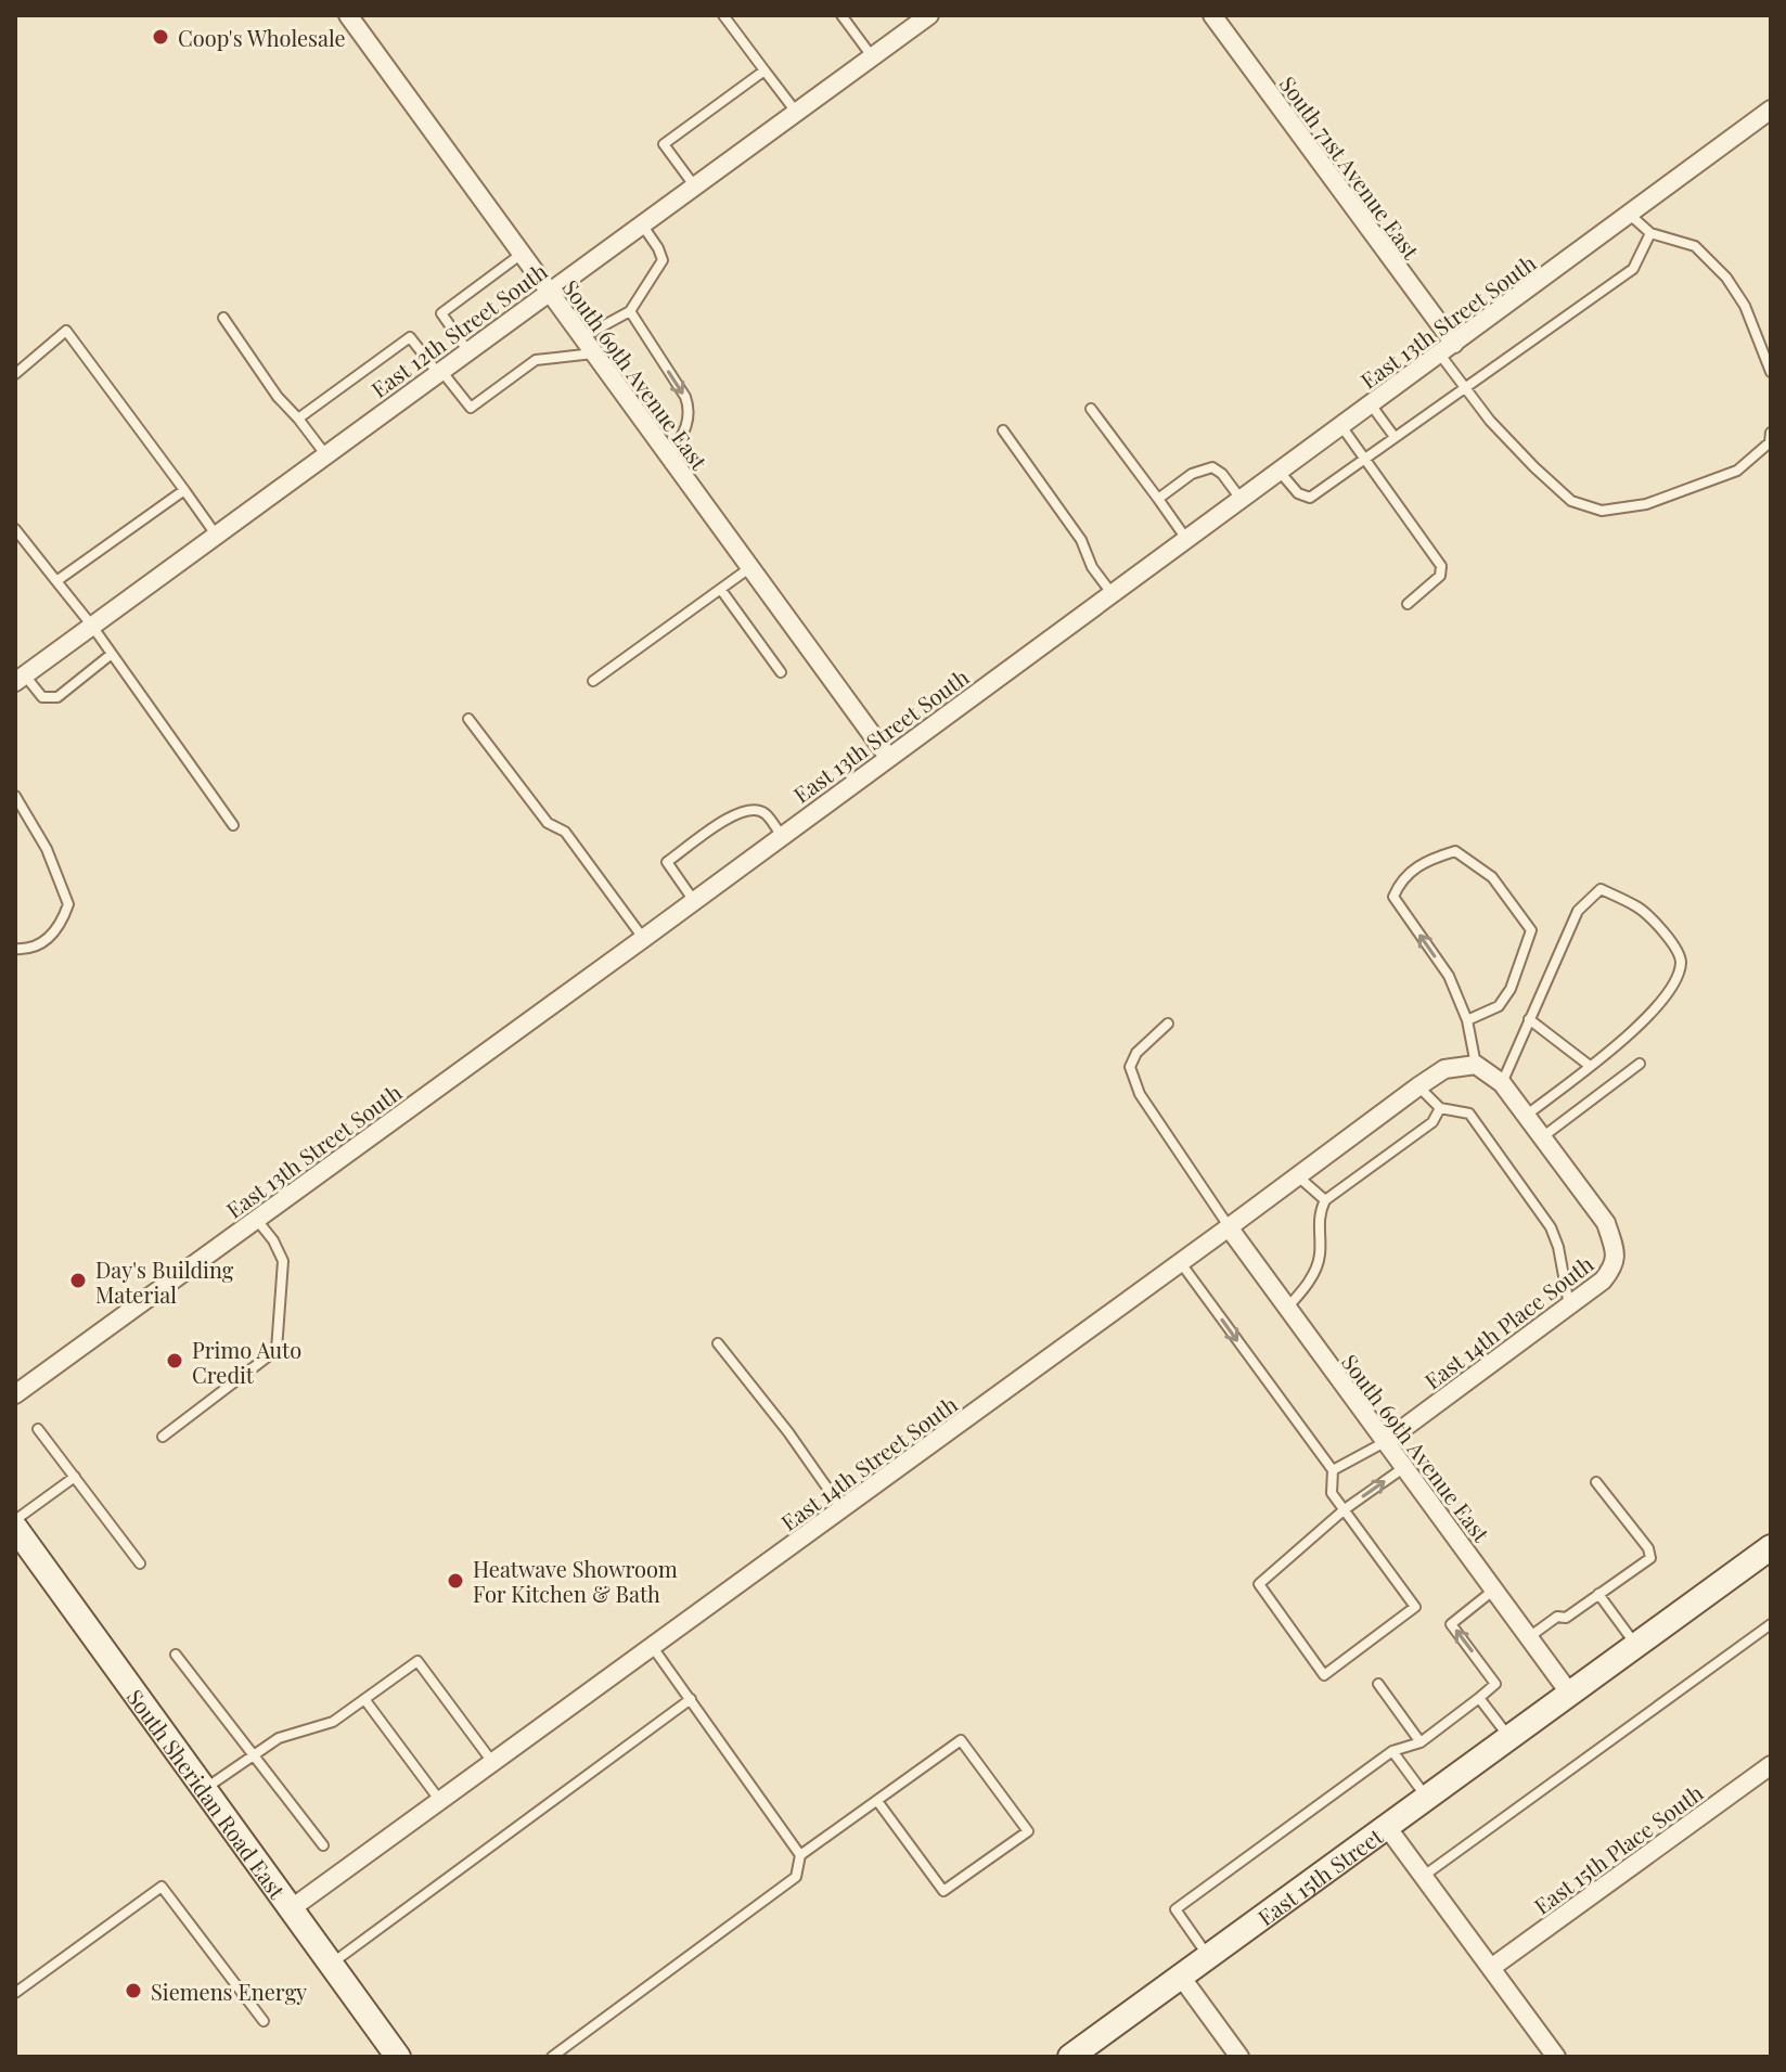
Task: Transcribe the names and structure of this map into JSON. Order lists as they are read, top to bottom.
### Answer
{
  "streets": {
    "main road": ["South Sheridan Road East", "East 15th Street"],
    "street": [
      "South 71st Avenue East",
      "East 13th Street South",
      "East 12th Street South",
      "South 69th Avenue East",
      "East 14th Place South",
      "East 14th Street South",
      "East 15th Place South"
    ]
  },
  "crossings": [
    ["South 71st Avenue East", "East 13th Street South"],
    ["East 13th Street South", "South 69th Avenue East"],
    ["East 12th Street South", "South 69th Avenue East"],
    ["South 69th Avenue East", "East 14th Place South"],
    ["South 69th Avenue East", "East 14th Street South"],
    ["South 69th Avenue East", "East 15th Street"],
    ["East 14th Street South", "South Sheridan Road East"]
  ],
  "places": [
    "Coop's Wholesale",
    "Day's Building Material",
    "Primo Auto Credit",
    "Heatwave Showroom For Kitchen & Bath",
    "Siemens Energy"
  ]
}
